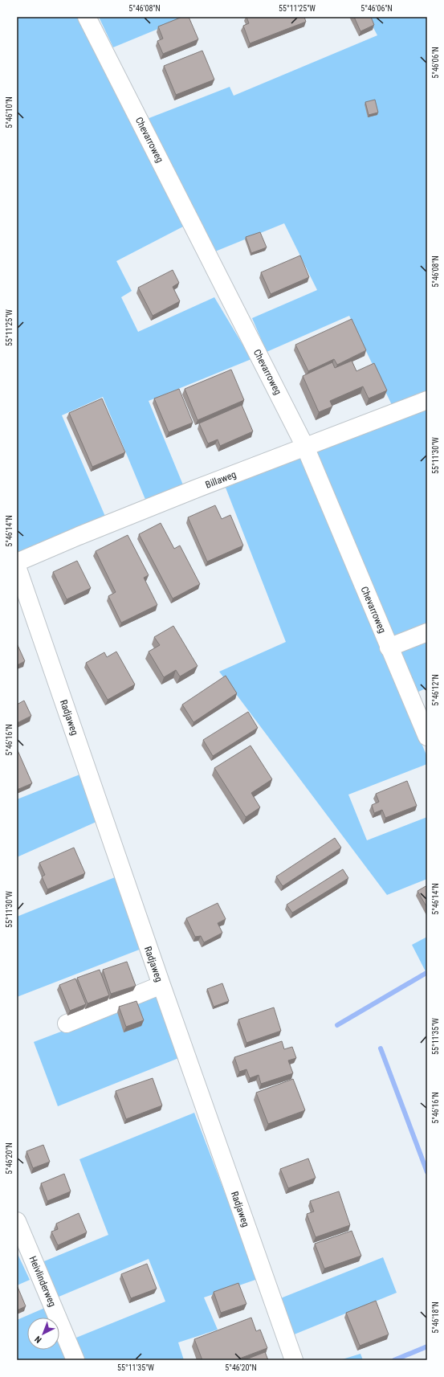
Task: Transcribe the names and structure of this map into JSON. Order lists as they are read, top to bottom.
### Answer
{
  "streets": {
    "street": [
      "Chevarroweg",
      "Billaweg",
      "Radjaweg",
      "Heivlinderweg"
    ]
  },
  "crossings": [
    ["Chevarroweg", "Billaweg"]
  ],
  "north": "bottom left",
  "coordinates": [
    "5°46'08\"N",
    "55°11'25\"W",
    "5°46'06\"N",
    "5°46'10\"N",
    "55°11'30\"W",
    "5°46'14\"N",
    "5°46'12\"N",
    "5°46'16\"N",
    "55°11'35\"W",
    "5°46'20\"N",
    "5°46'18\"N"
  ]
}
